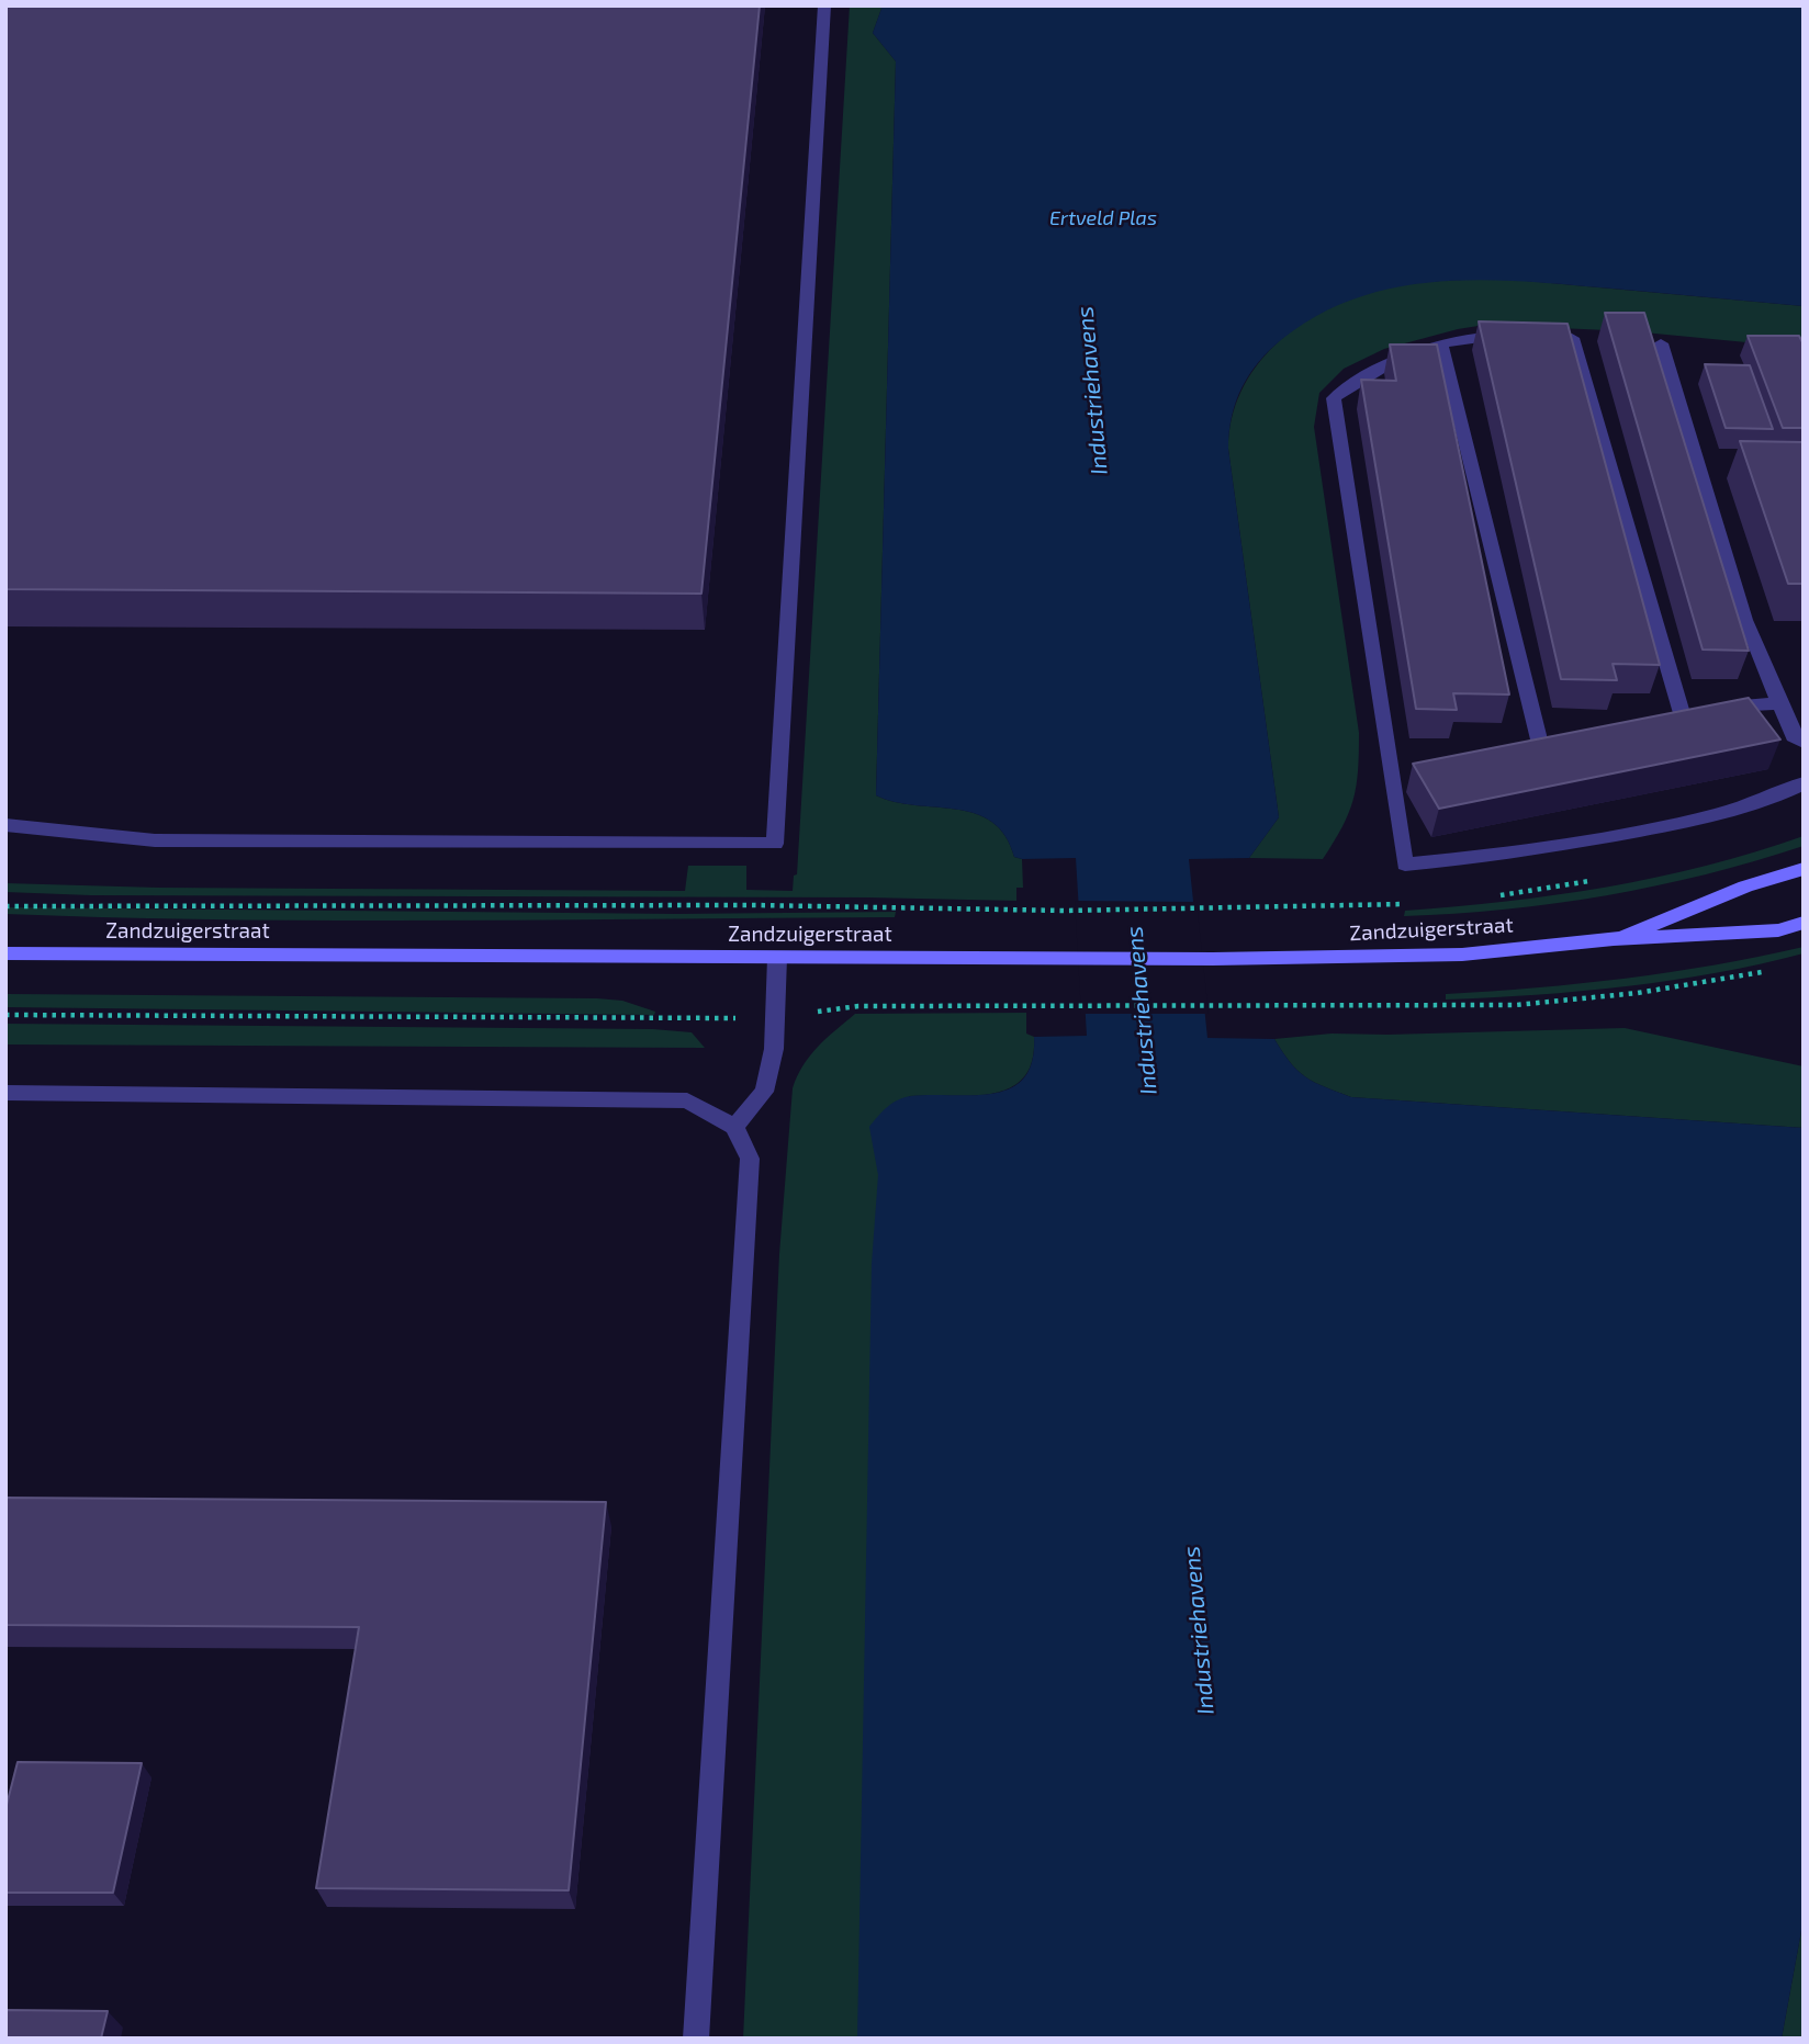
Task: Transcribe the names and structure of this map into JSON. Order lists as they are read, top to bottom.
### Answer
{
  "streets": {
    "main road": ["Zandzuigerstraat"]
  },
  "water": ["Ertveld Plas", "Industriehavens"]
}
